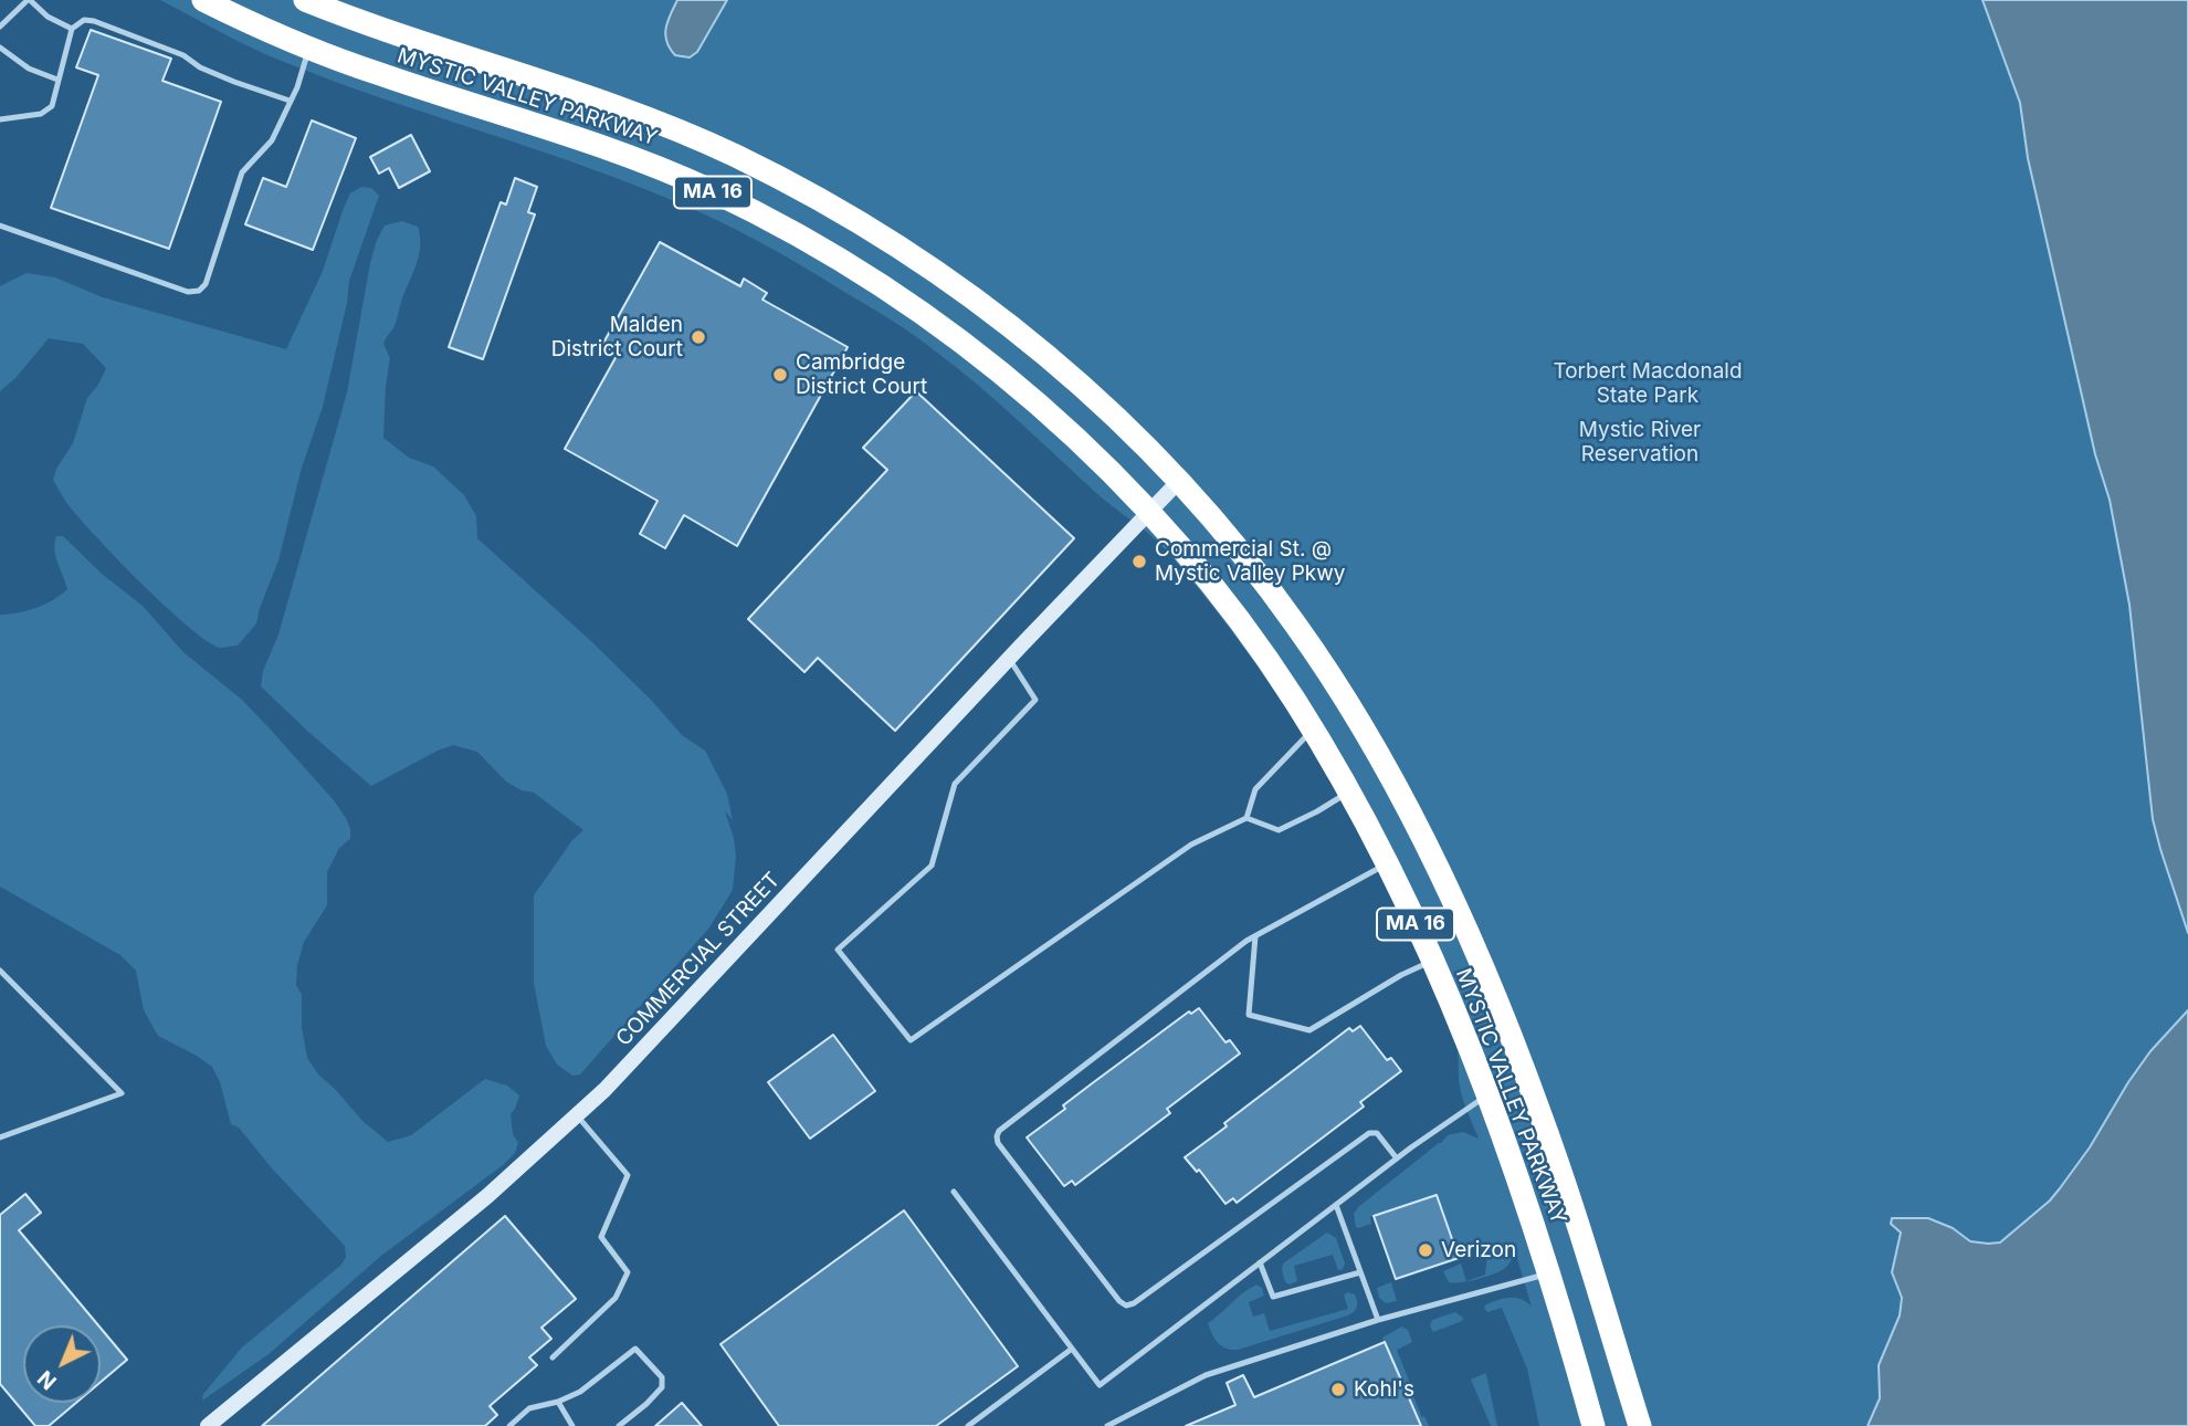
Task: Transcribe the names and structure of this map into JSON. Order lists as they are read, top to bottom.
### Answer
{
  "streets": {
    "highway": ["MYSTIC VALLEY PARKWAY", "MA 16"],
    "street": ["COMMERCIAL STREET"]
  },
  "crossings": [
    ["MYSTIC VALLEY PARKWAY", "COMMERCIAL STREET"]
  ],
  "parks": ["Torbert Macdonald State Park", "Mystic River Reservation"],
  "places": [
    "Malden District Court",
    "Cambridge District Court",
    "Commercial St. @ Mystic Valley Pkwy",
    "Verizon",
    "Kohl's"
  ],
  "north": "bottom left"
}
